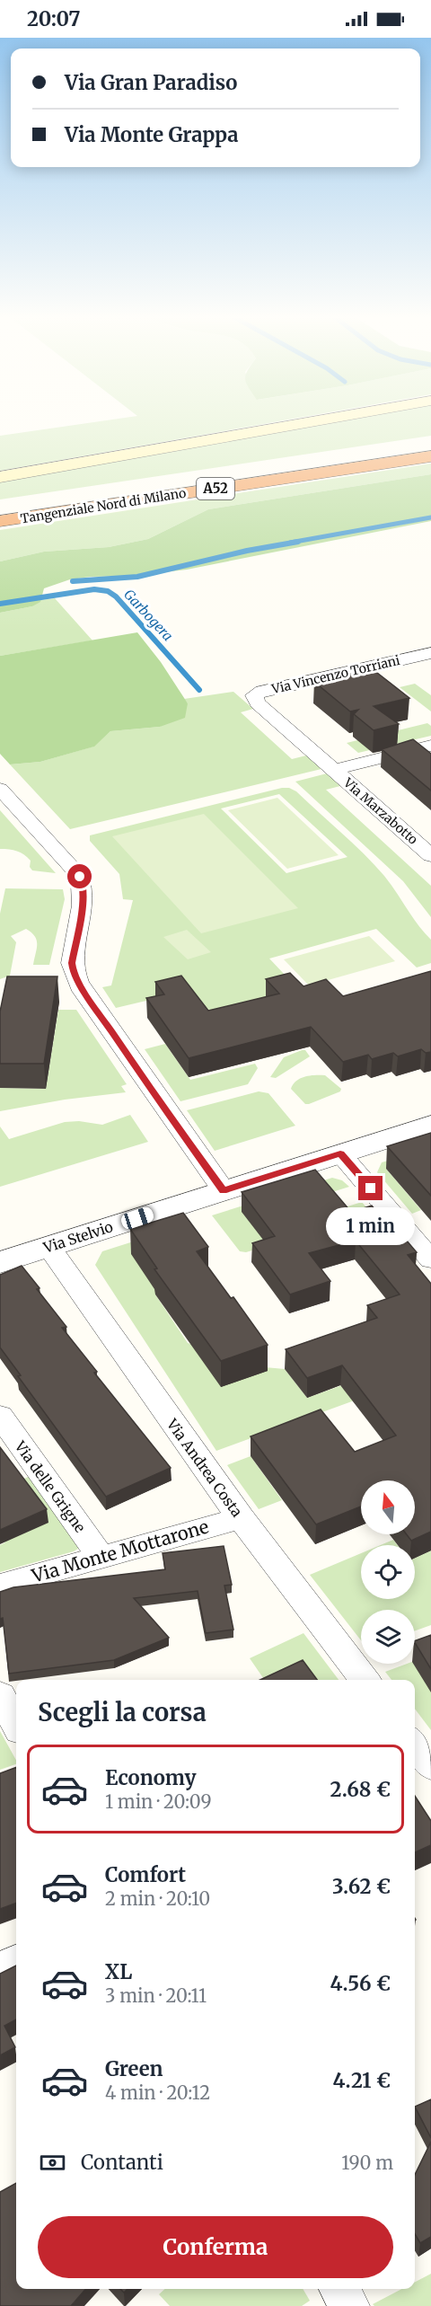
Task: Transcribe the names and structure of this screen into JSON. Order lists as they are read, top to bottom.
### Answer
{
  "streets": {
    "highway": ["A52", "Tangenziale Nord di Milano"],
    "street": [
      "Via Vincenzo Torriani",
      "Via Marzabotto",
      "Via Stelvio",
      "Via Andrea Costa",
      "Via delle Grigne",
      "Via Monte Mottarone"
    ]
  },
  "crossings": [
    ["Via Vincenzo Torriani", "Via Marzabotto"],
    ["Via Stelvio", "Via Andrea Costa"],
    ["Via Andrea Costa", "Via Monte Mottarone"],
    ["Via delle Grigne", "Via Monte Mottarone"]
  ],
  "water": ["Garbogera"],
  "north": "top",
  "page": {
    "status": "20:07",
    "banner": ["Via Gran Paradiso", "Via Monte Grappa"],
    "bubble": "1 min",
    "heading": "Scegli la corsa",
    "list": [
      {
        "name": "Economy",
        "note": "1 min · 20:09",
        "value": "2.68 €"
      },
      {
        "name": "Comfort",
        "note": "2 min · 20:10",
        "value": "3.62 €"
      },
      {
        "name": "XL",
        "note": "3 min · 20:11",
        "value": "4.56 €"
      },
      {
        "name": "Green",
        "note": "4 min · 20:12",
        "value": "4.21 €"
      }
    ],
    "pay": ["Contanti", "190 m"],
    "buttons": "Conferma"
  }
}
